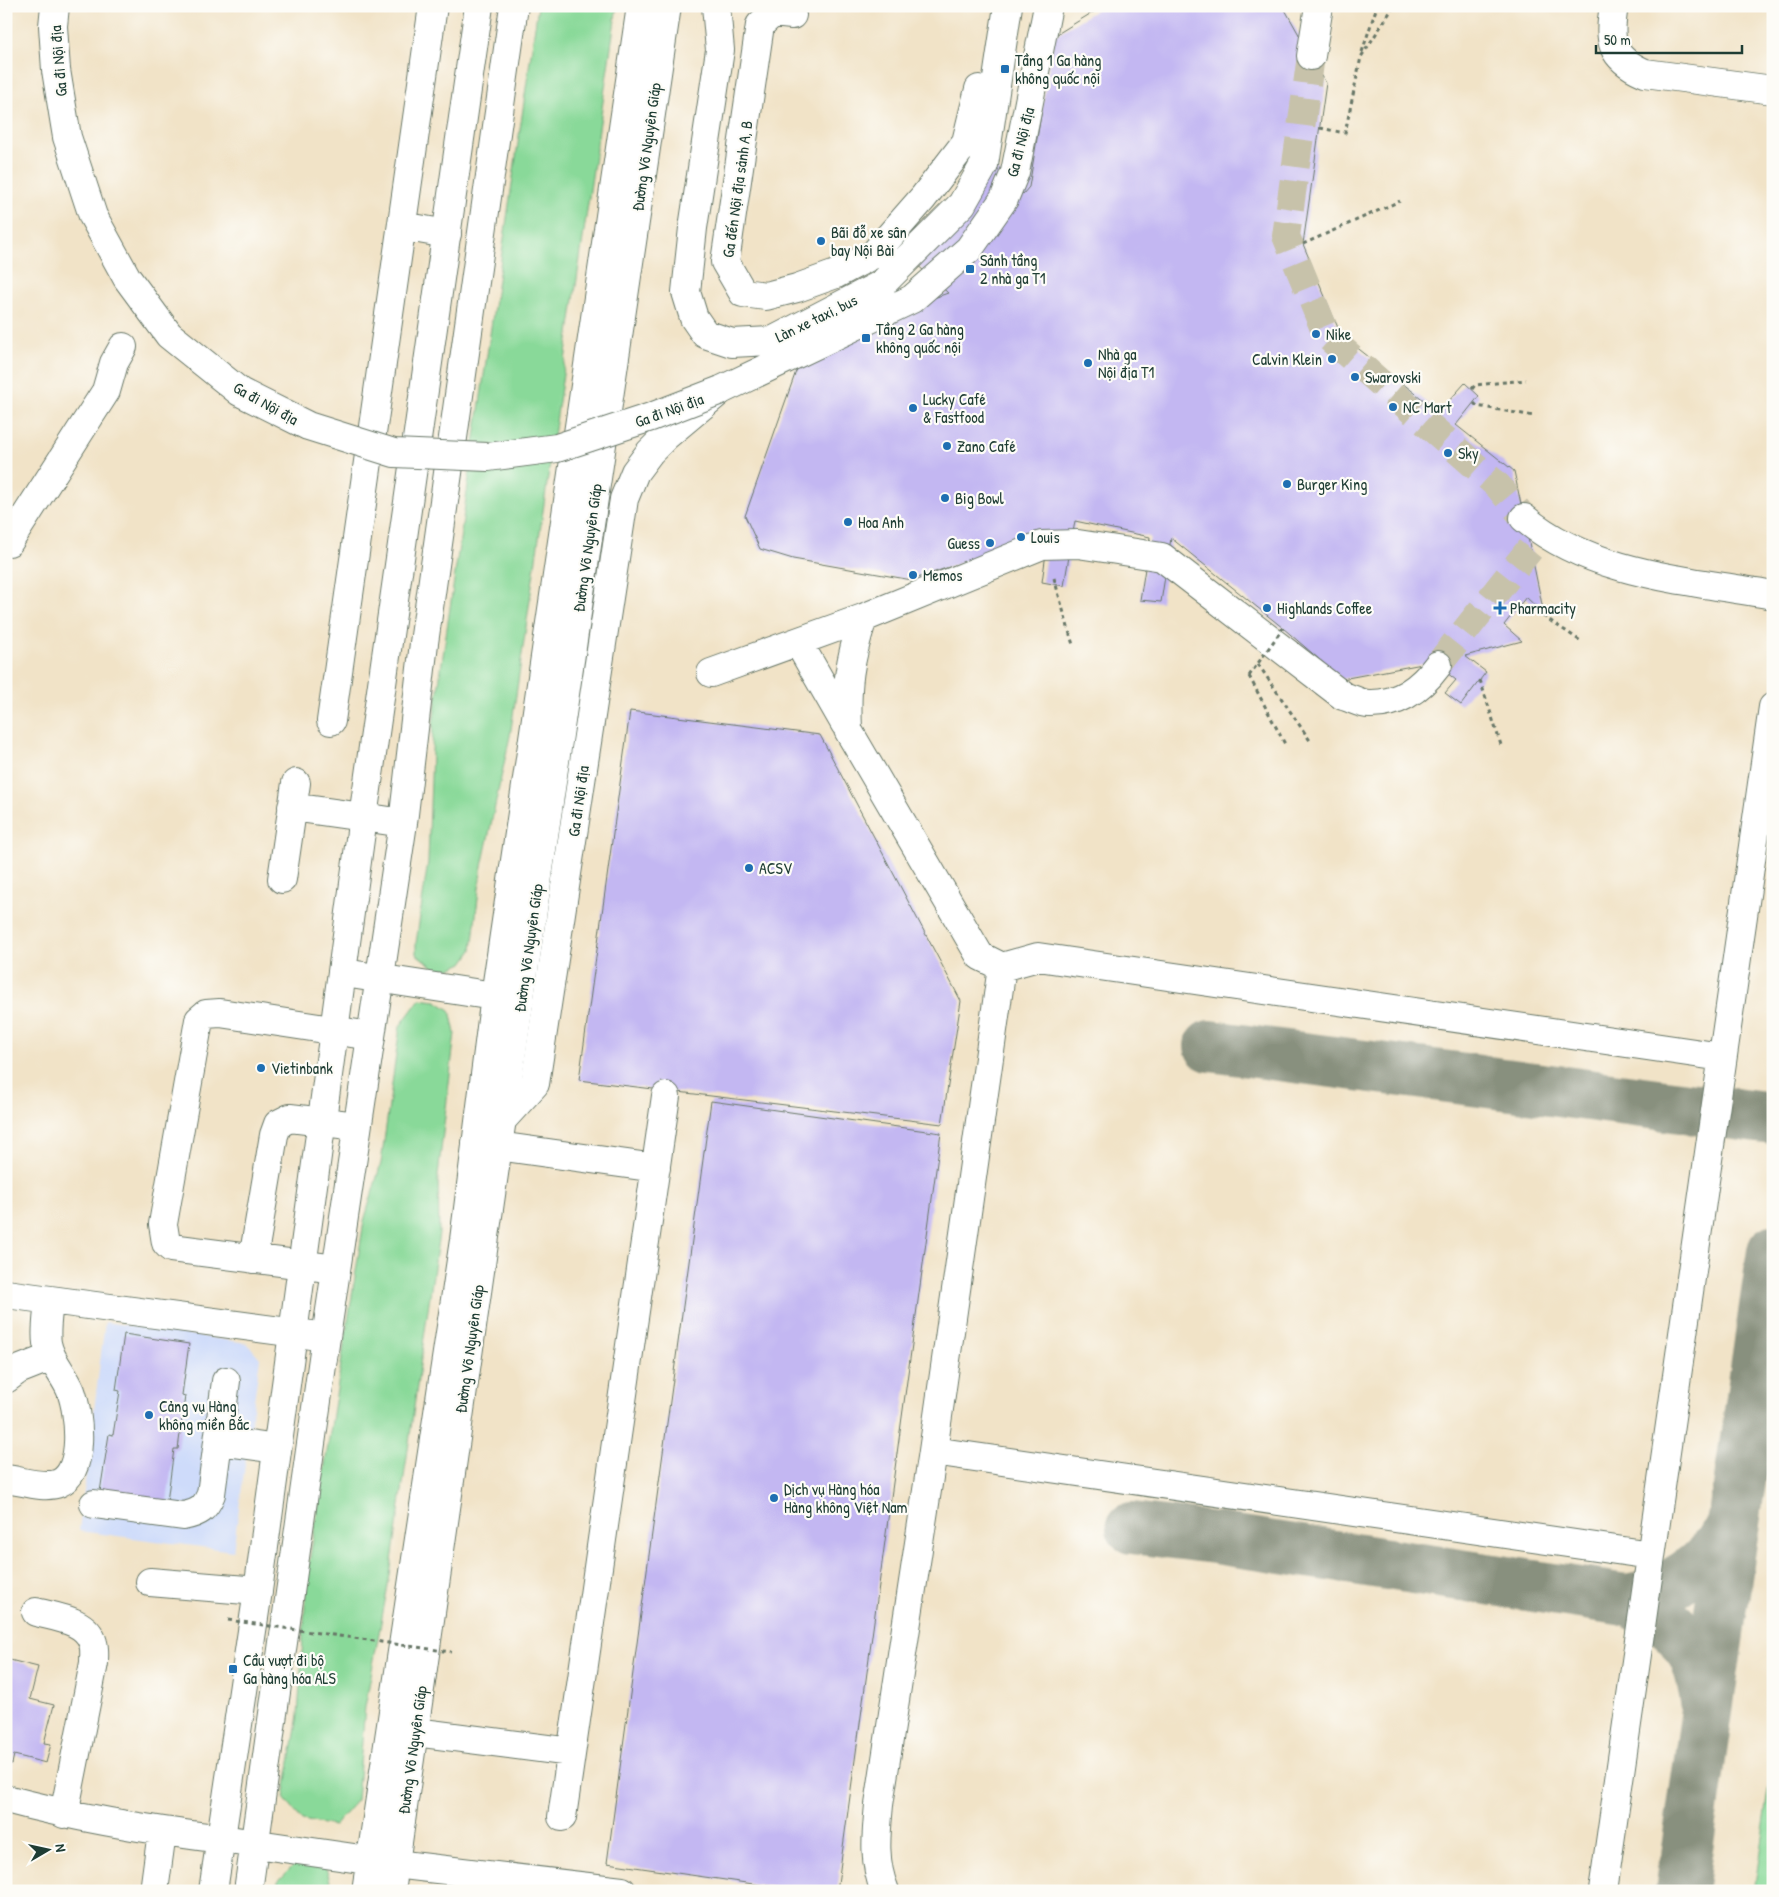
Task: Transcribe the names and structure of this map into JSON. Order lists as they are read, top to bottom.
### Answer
{
  "streets": {
    "main road": [
      "Ga đi Nội địa",
      "Đường Võ Nguyên Giáp",
      "Ga đến Nội địa sảnh A, B",
      "Làn xe taxi, bus"
    ]
  },
  "crossings": [
    ["Ga đi Nội địa", "Đường Võ Nguyên Giáp"]
  ],
  "places": {
    "transit": [
      "Tầng 1 Ga hàng không quốc nội",
      "Sảnh tầng 2 nhà ga T1",
      "Tầng 2 Ga hàng không quốc nội",
      "Cầu vượt đi bộ Ga hàng hóa ALS"
    ],
    "other": [
      "Bãi đỗ xe sân bay Nội Bài",
      "Nike",
      "Calvin Klein",
      "Nhà ga Nội địa T1",
      "Swarovski",
      "NC Mart",
      "Lucky Café & Fastfood",
      "Zano Café",
      "Sky",
      "Burger King",
      "Big Bowl",
      "Hoa Anh",
      "Louis",
      "Guess",
      "Memos",
      "Highlands Coffee",
      "ACSV",
      "Vietinbank",
      "Cảng vụ Hàng không miền Bắc",
      "Dịch vụ Hàng hóa Hàng không Việt Nam"
    ],
    "health": ["Pharmacity"]
  },
  "scale_bar": "50 m",
  "north": "right"
}
